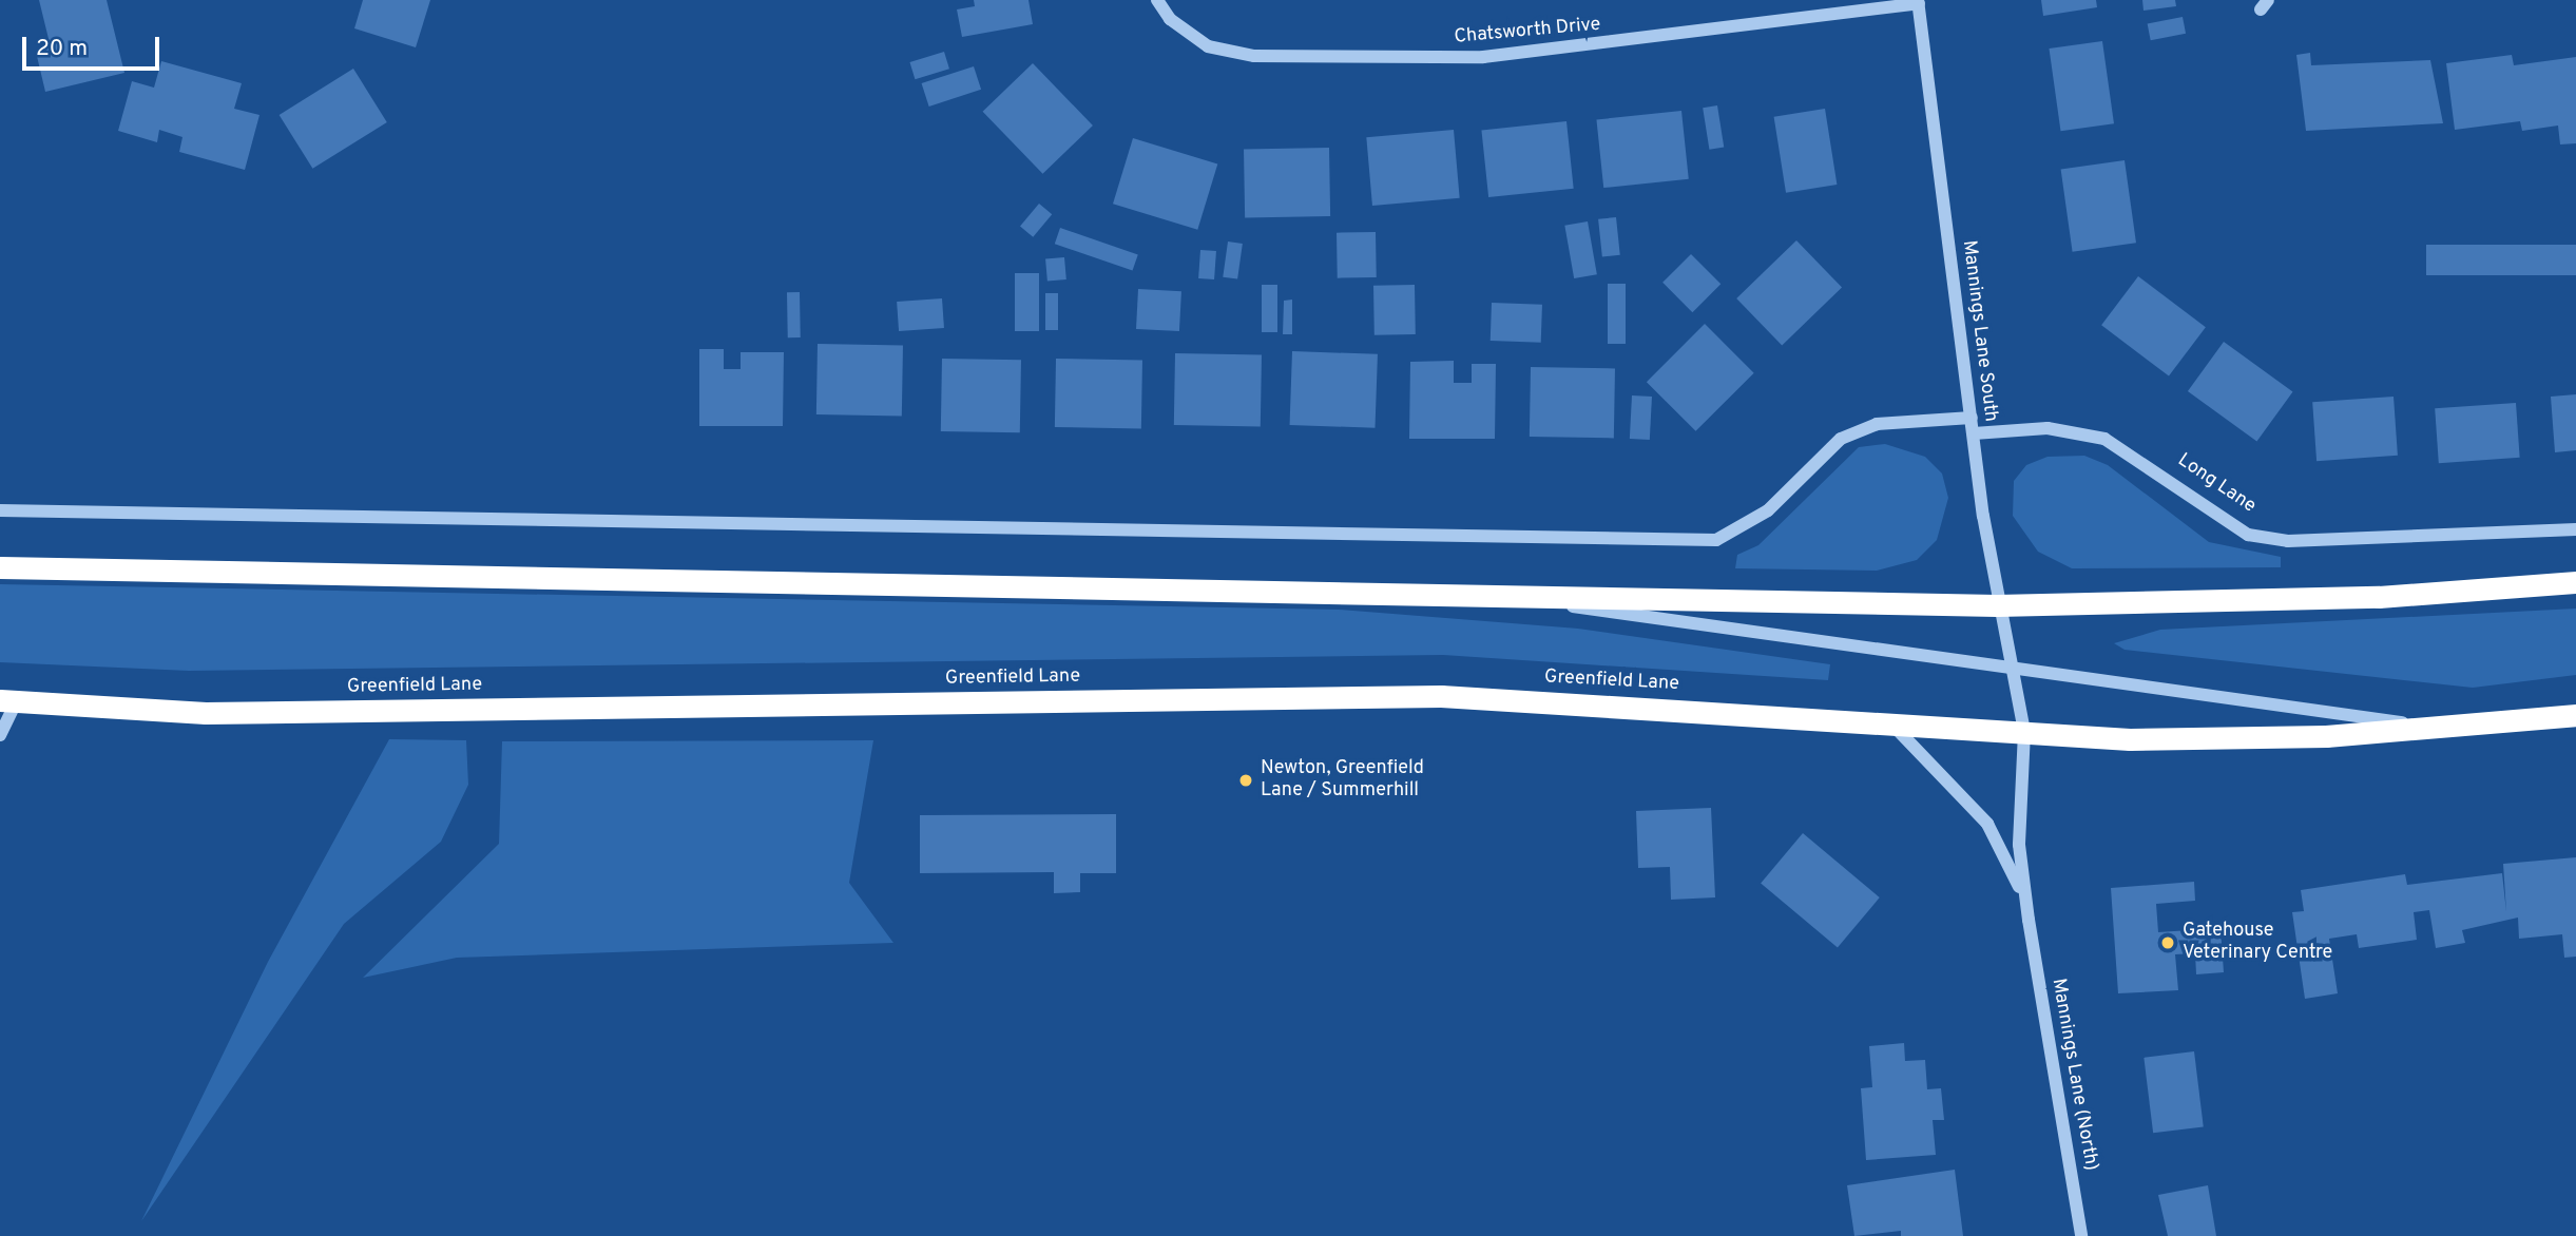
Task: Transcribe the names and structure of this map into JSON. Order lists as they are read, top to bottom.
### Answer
{
  "streets": {
    "highway": ["Greenfield Lane"],
    "street": [
      "Chatsworth Drive",
      "Mannings Lane South",
      "Long Lane",
      "Mannings Lane (North)"
    ]
  },
  "crossings": [
    ["Chatsworth Drive", "Mannings Lane South"],
    ["Mannings Lane South", "Long Lane"],
    ["Mannings Lane South", "Mannings Lane (North)"],
    ["Greenfield Lane", "Mannings Lane (North)"]
  ],
  "places": ["Newton, Greenfield Lane / Summerhill", "Gatehouse Veterinary Centre"],
  "scale_bar": "20 m"
}
